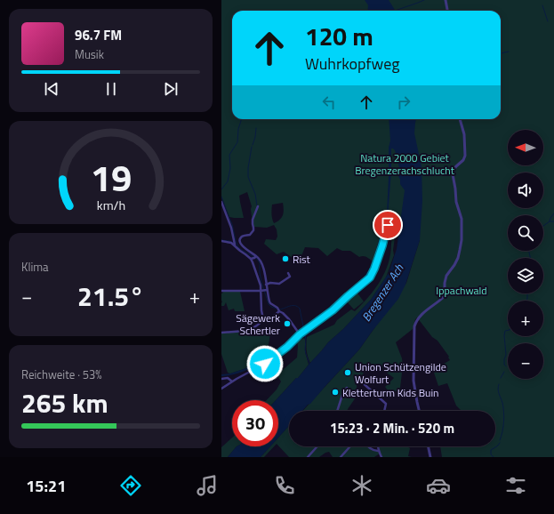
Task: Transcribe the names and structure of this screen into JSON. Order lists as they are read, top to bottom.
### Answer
{
  "water": ["Bregenzer Ach"],
  "parks": ["Natura 2000 Gebiet Bregenzerachschlucht", "Ippachwald"],
  "places": [
    "Rist",
    "Sägewerk Schertler",
    "Union Schützengilde Wolfurt",
    "Kletterturm Kids Buin"
  ],
  "north": "left",
  "page": {
    "turn": ["120 m", "Wuhrkopfweg"],
    "song": ["96.7 FM", "Musik"],
    "map_buttons": ["+", "−"],
    "tile": [
      "Klima",
      ["Reichweite · 53%", "265 km"]
    ],
    "heat": ["−", "21.5°", "+"],
    "limit": "30",
    "trip": "15:23 · 2 Min. · 520 m",
    "tabs": "15:21",
    "gauge": ["19", "km/h"]
  }
}
